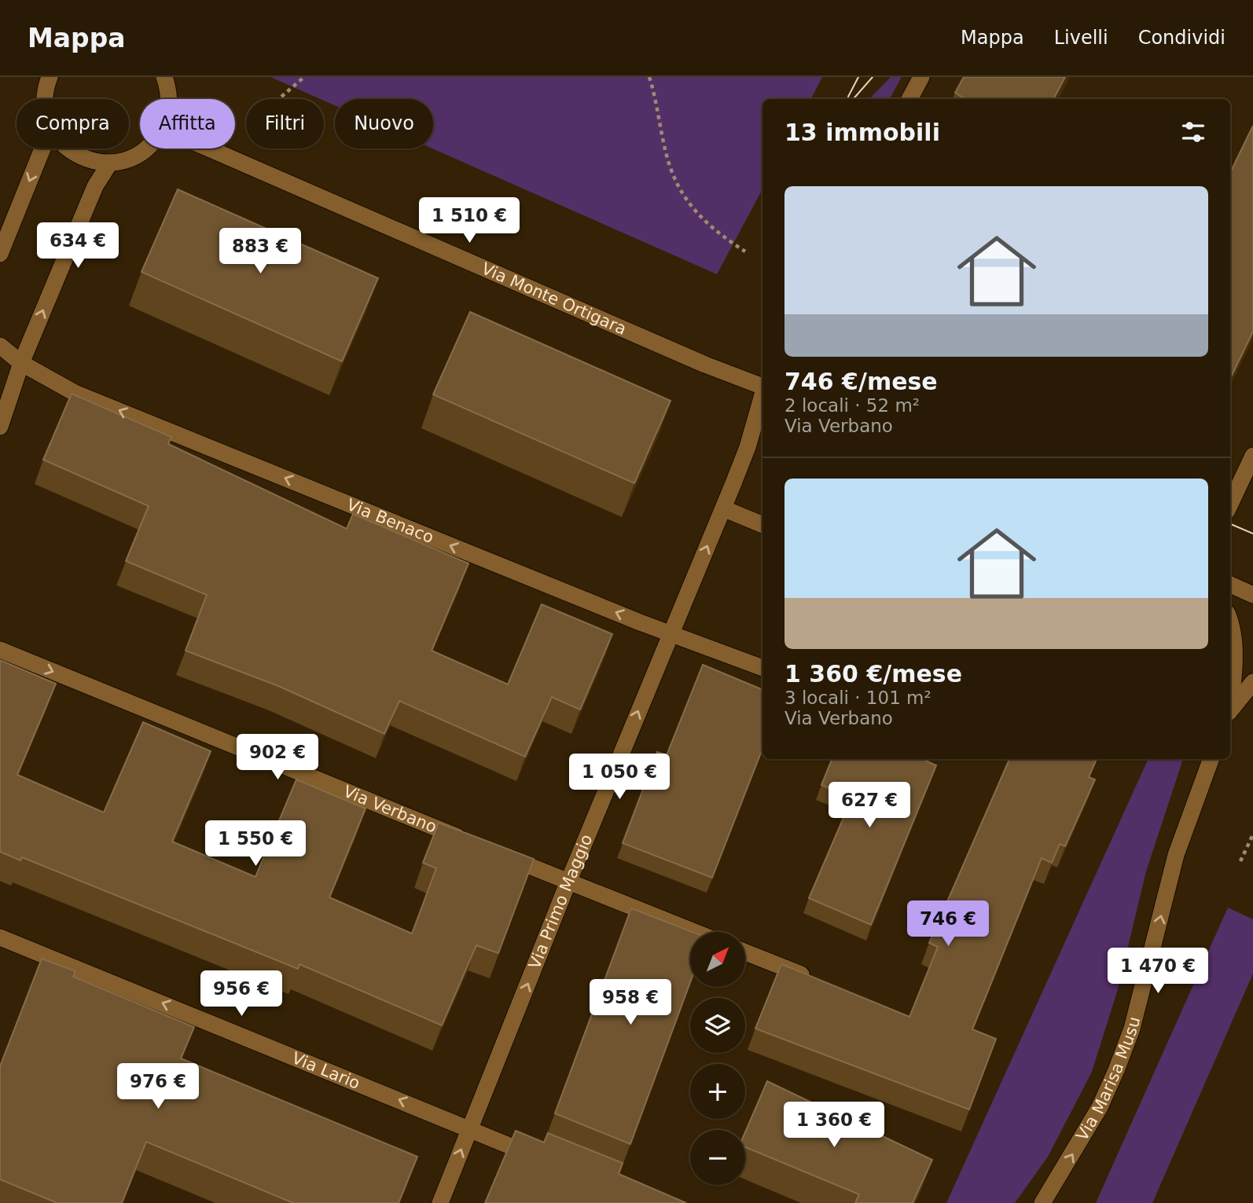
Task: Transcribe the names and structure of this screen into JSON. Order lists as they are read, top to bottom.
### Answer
{
  "streets": {
    "street": [
      "Via Monte Ortigara",
      "Via Benaco",
      "Via Verbano",
      "Via Primo Maggio",
      "Via Lario",
      "Via Marisa Musu"
    ]
  },
  "crossings": [
    ["Via Benaco", "Via Primo Maggio"],
    ["Via Primo Maggio", "Via Lario"]
  ],
  "one_way": [
    "Via Benaco",
    "Via Verbano",
    "Via Primo Maggio",
    "Via Lario",
    "Via Marisa Musu"
  ],
  "north": "top right",
  "page": {
    "header": "Mappa",
    "nav": ["Mappa", "Livelli", "Condividi"],
    "chip": [
      "Compra",
      "Affitta",
      "Filtri",
      "Nuovo"
    ],
    "heading": "13 immobili",
    "list": [
      {
        "name": "746 €/mese",
        "note": "2 locali · 52 m² · Via Verbano"
      },
      {
        "name": "1 360 €/mese",
        "note": "3 locali · 101 m² · Via Verbano"
      }
    ],
    "price": [
      "1 510 €",
      "634 €",
      "883 €",
      "902 €",
      "1 050 €",
      "627 €",
      "1 550 €",
      "746 €",
      "1 470 €",
      "956 €",
      "958 €",
      "976 €",
      "1 360 €"
    ],
    "map_buttons": ["+", "−"]
  }
}
